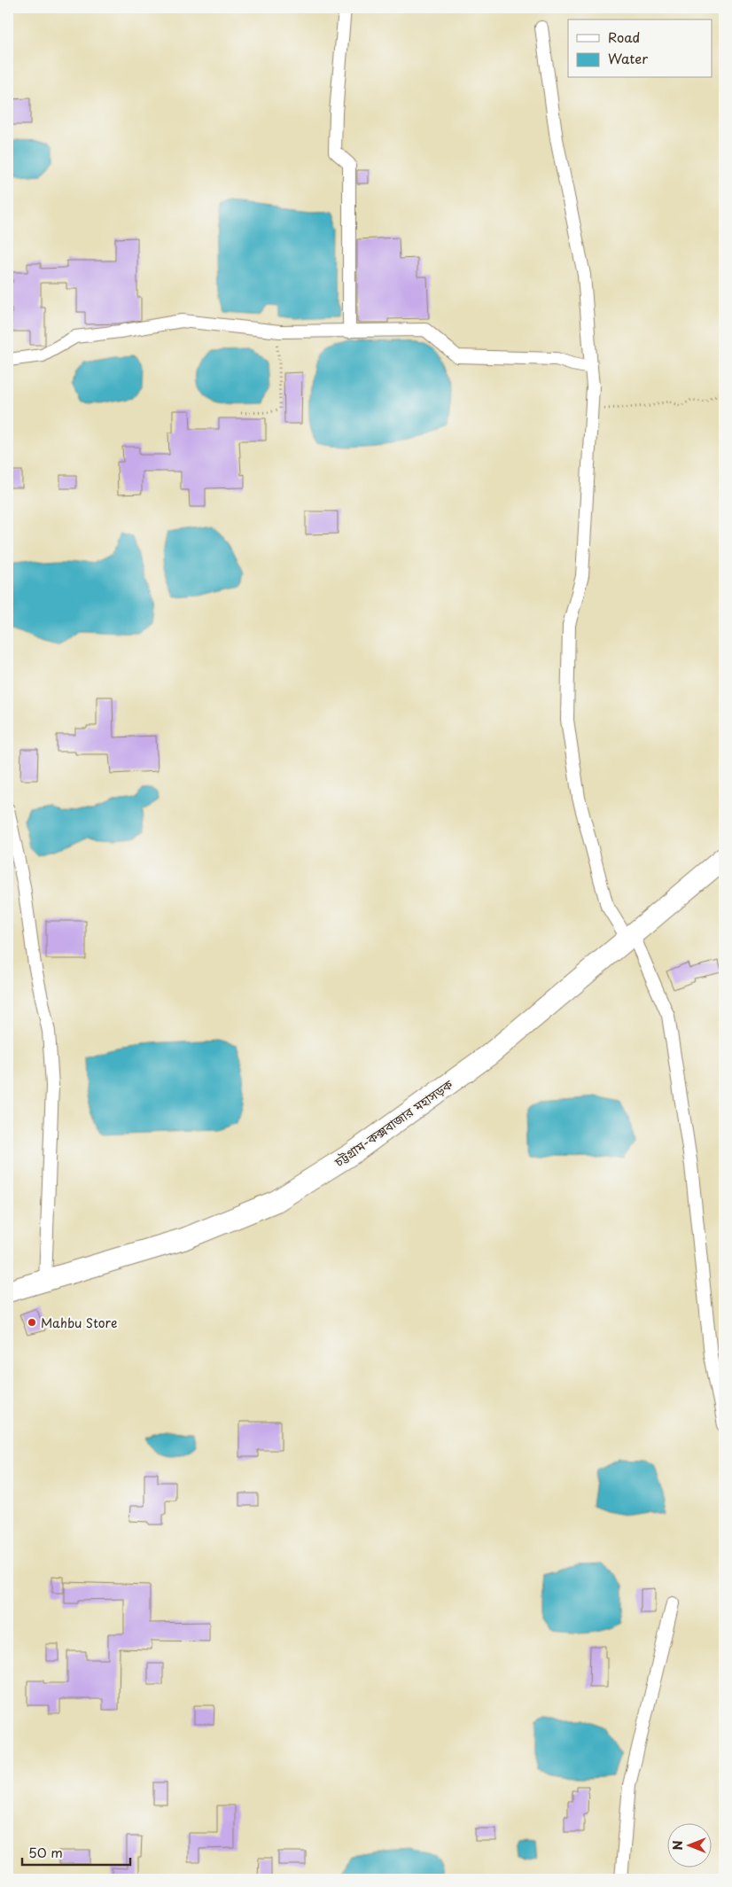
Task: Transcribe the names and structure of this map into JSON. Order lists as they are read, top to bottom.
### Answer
{
  "streets": {
    "highway": ["চট্টগ্রাম-কক্সবাজার মহাসড়ক"]
  },
  "places": ["Mahbu Store"],
  "legend": ["Road", "Water"],
  "scale_bar": "50 m",
  "north": "left"
}
